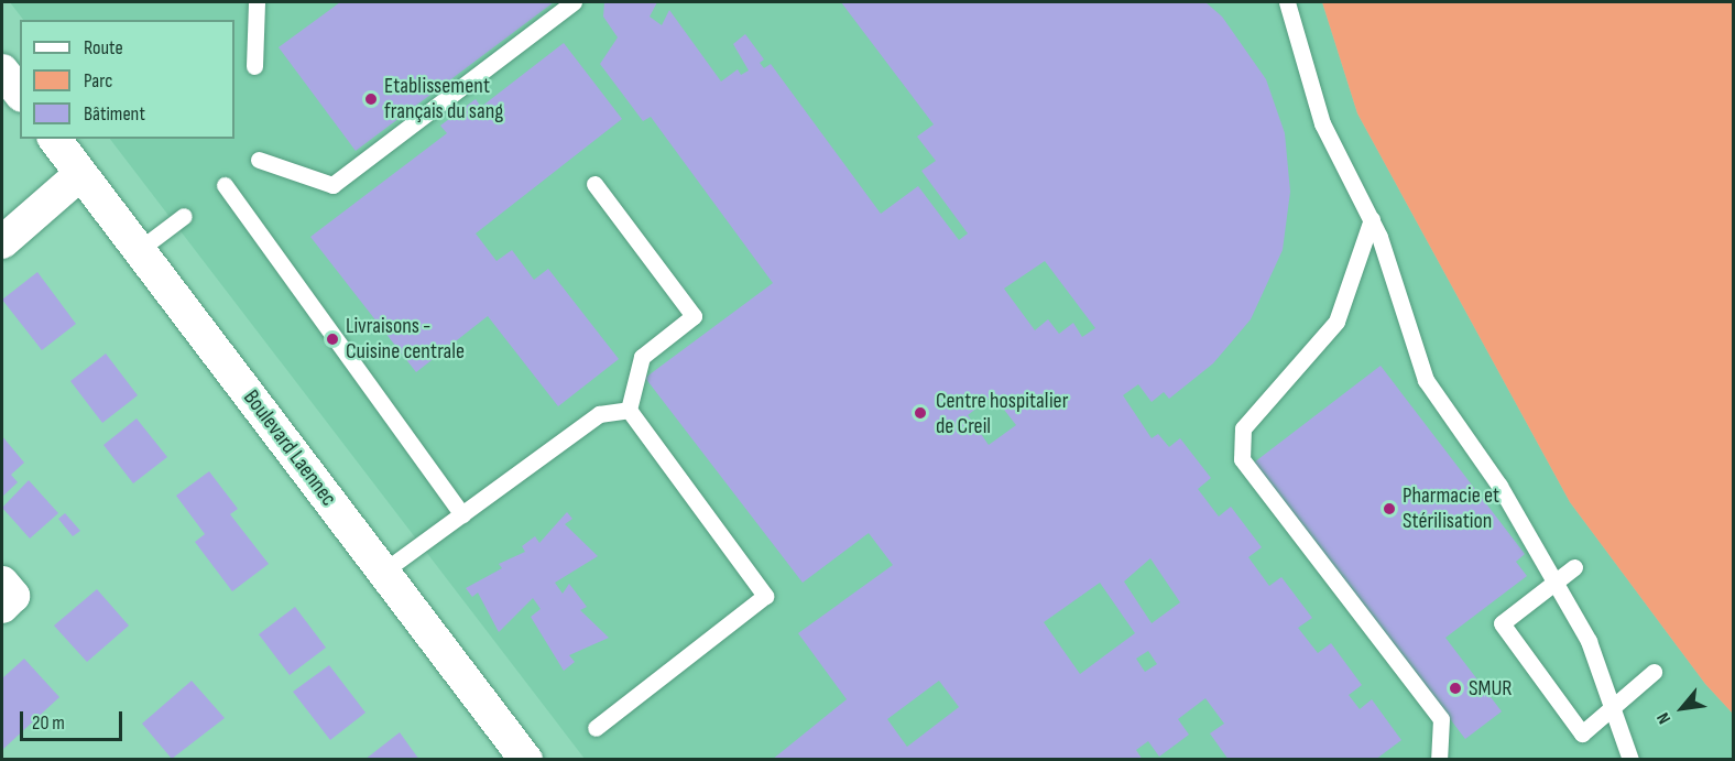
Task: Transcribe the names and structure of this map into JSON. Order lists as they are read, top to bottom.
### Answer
{
  "streets": {
    "street": ["Boulevard Laennec"]
  },
  "places": [
    "Etablissement français du sang",
    "Livraisons - Cuisine centrale",
    "Centre hospitalier de Creil",
    "Pharmacie et Stérilisation",
    "SMUR"
  ],
  "legend": ["Route", "Parc", "Bâtiment"],
  "scale_bar": "20 m",
  "north": "bottom left"
}
